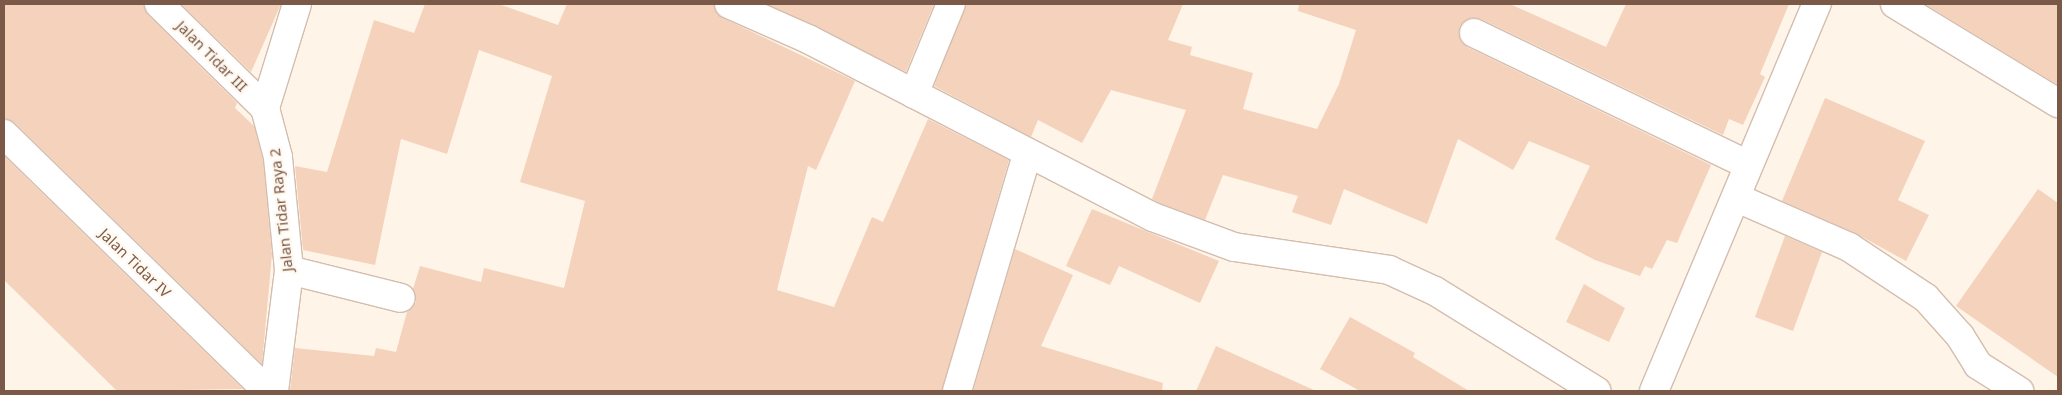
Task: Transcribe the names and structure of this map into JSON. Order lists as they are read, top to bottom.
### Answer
{
  "streets": {
    "street": ["Jalan Tidar III", "Jalan Tidar Raya 2", "Jalan Tidar IV"]
  },
  "crossings": [
    ["Jalan Tidar III", "Jalan Tidar Raya 2"]
  ]
}
